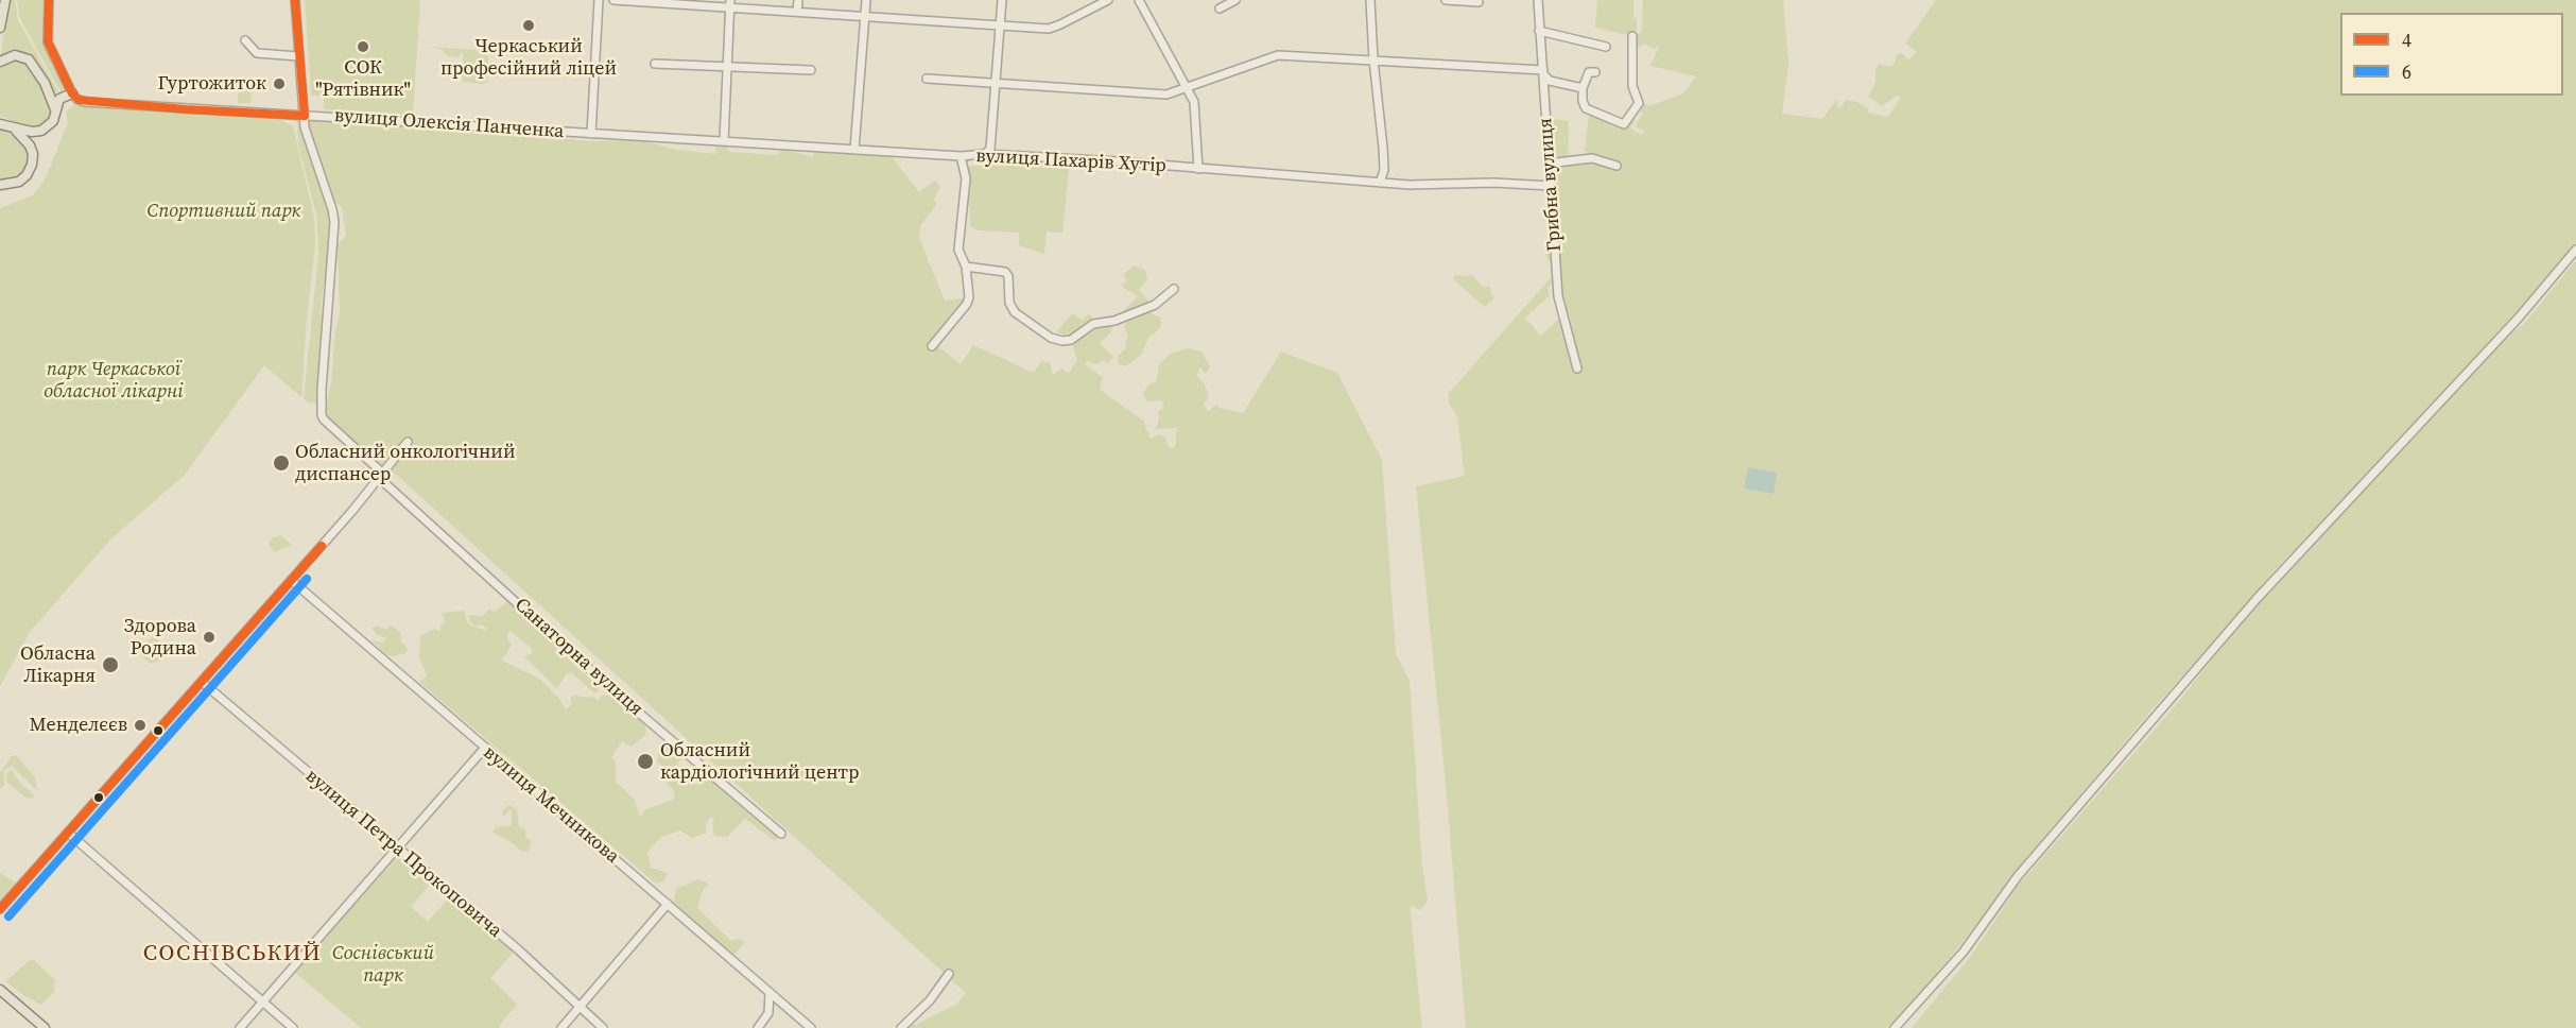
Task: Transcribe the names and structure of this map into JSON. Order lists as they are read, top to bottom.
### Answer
{
  "streets": {
    "street": [
      "вулиця Олексія Панченка",
      "вулиця Пахарів Хутір",
      "Грибна вулиця",
      "Санаторна вулиця",
      "вулиця Мечникова",
      "вулиця Петра Прокоповича"
    ]
  },
  "crossings": [
    ["вулиця Олексія Панченка", "вулиця Пахарів Хутір"],
    ["вулиця Олексія Панченка", "Санаторна вулиця"],
    ["вулиця Пахарів Хутір", "Грибна вулиця"]
  ],
  "districts": ["СОСНІВСЬКИЙ"],
  "parks": ["Спортивний парк", "парк Черкаської обласної лікарні", "Соснівський парк"],
  "places": [
    "Черкаський професійний ліцей",
    "СОК \"Рятівник\"",
    "Гуртожиток",
    "Обласний онкологічний диспансер",
    "Здорова Родина",
    "Обласна Лікарня",
    "Менделєєв",
    "Обласний кардіологічний центр"
  ],
  "lines": ["transit line 4", "transit line 6"],
  "legend": ["4", "6"]
}
